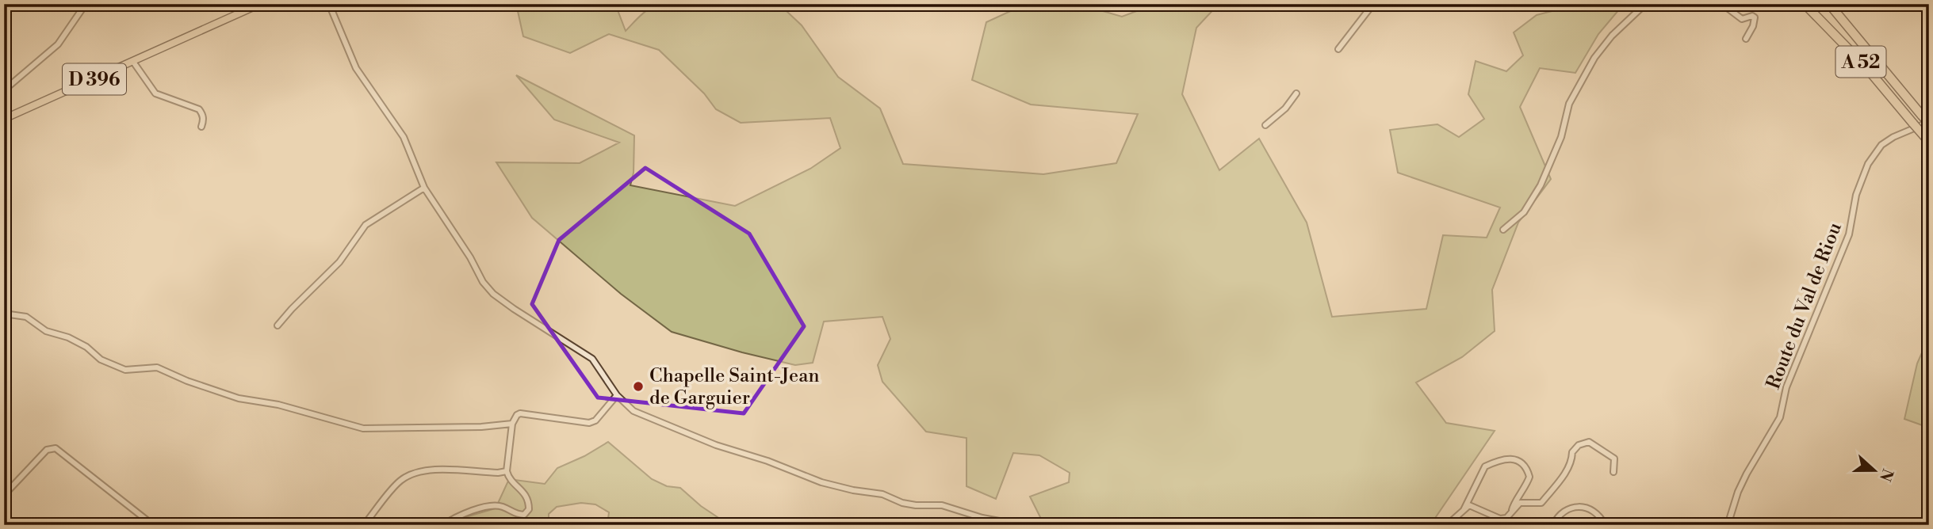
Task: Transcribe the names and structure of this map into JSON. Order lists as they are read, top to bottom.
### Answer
{
  "streets": {
    "highway": ["A 52"],
    "main road": ["D 396"],
    "street": ["Route du Val de Riou"]
  },
  "crossings": [
    ["A 52", "Route du Val de Riou"]
  ],
  "places": ["Chapelle Saint-Jean de Garguier"],
  "north": "right"
}
